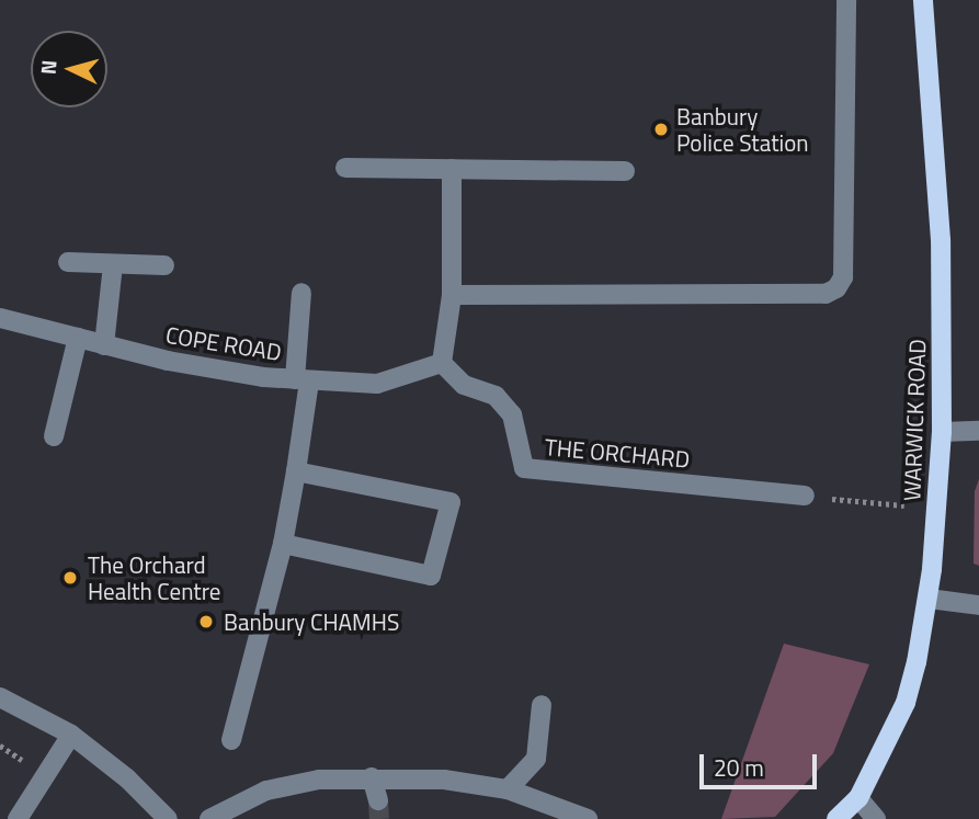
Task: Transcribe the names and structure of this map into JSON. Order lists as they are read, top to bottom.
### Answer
{
  "streets": {
    "main road": ["WARWICK ROAD"],
    "street": ["COPE ROAD", "THE ORCHARD"]
  },
  "crossings": [
    ["COPE ROAD", "THE ORCHARD"]
  ],
  "places": ["Banbury Police Station", "The Orchard Health Centre", "Banbury CHAMHS"],
  "scale_bar": "20 m",
  "north": "left"
}
